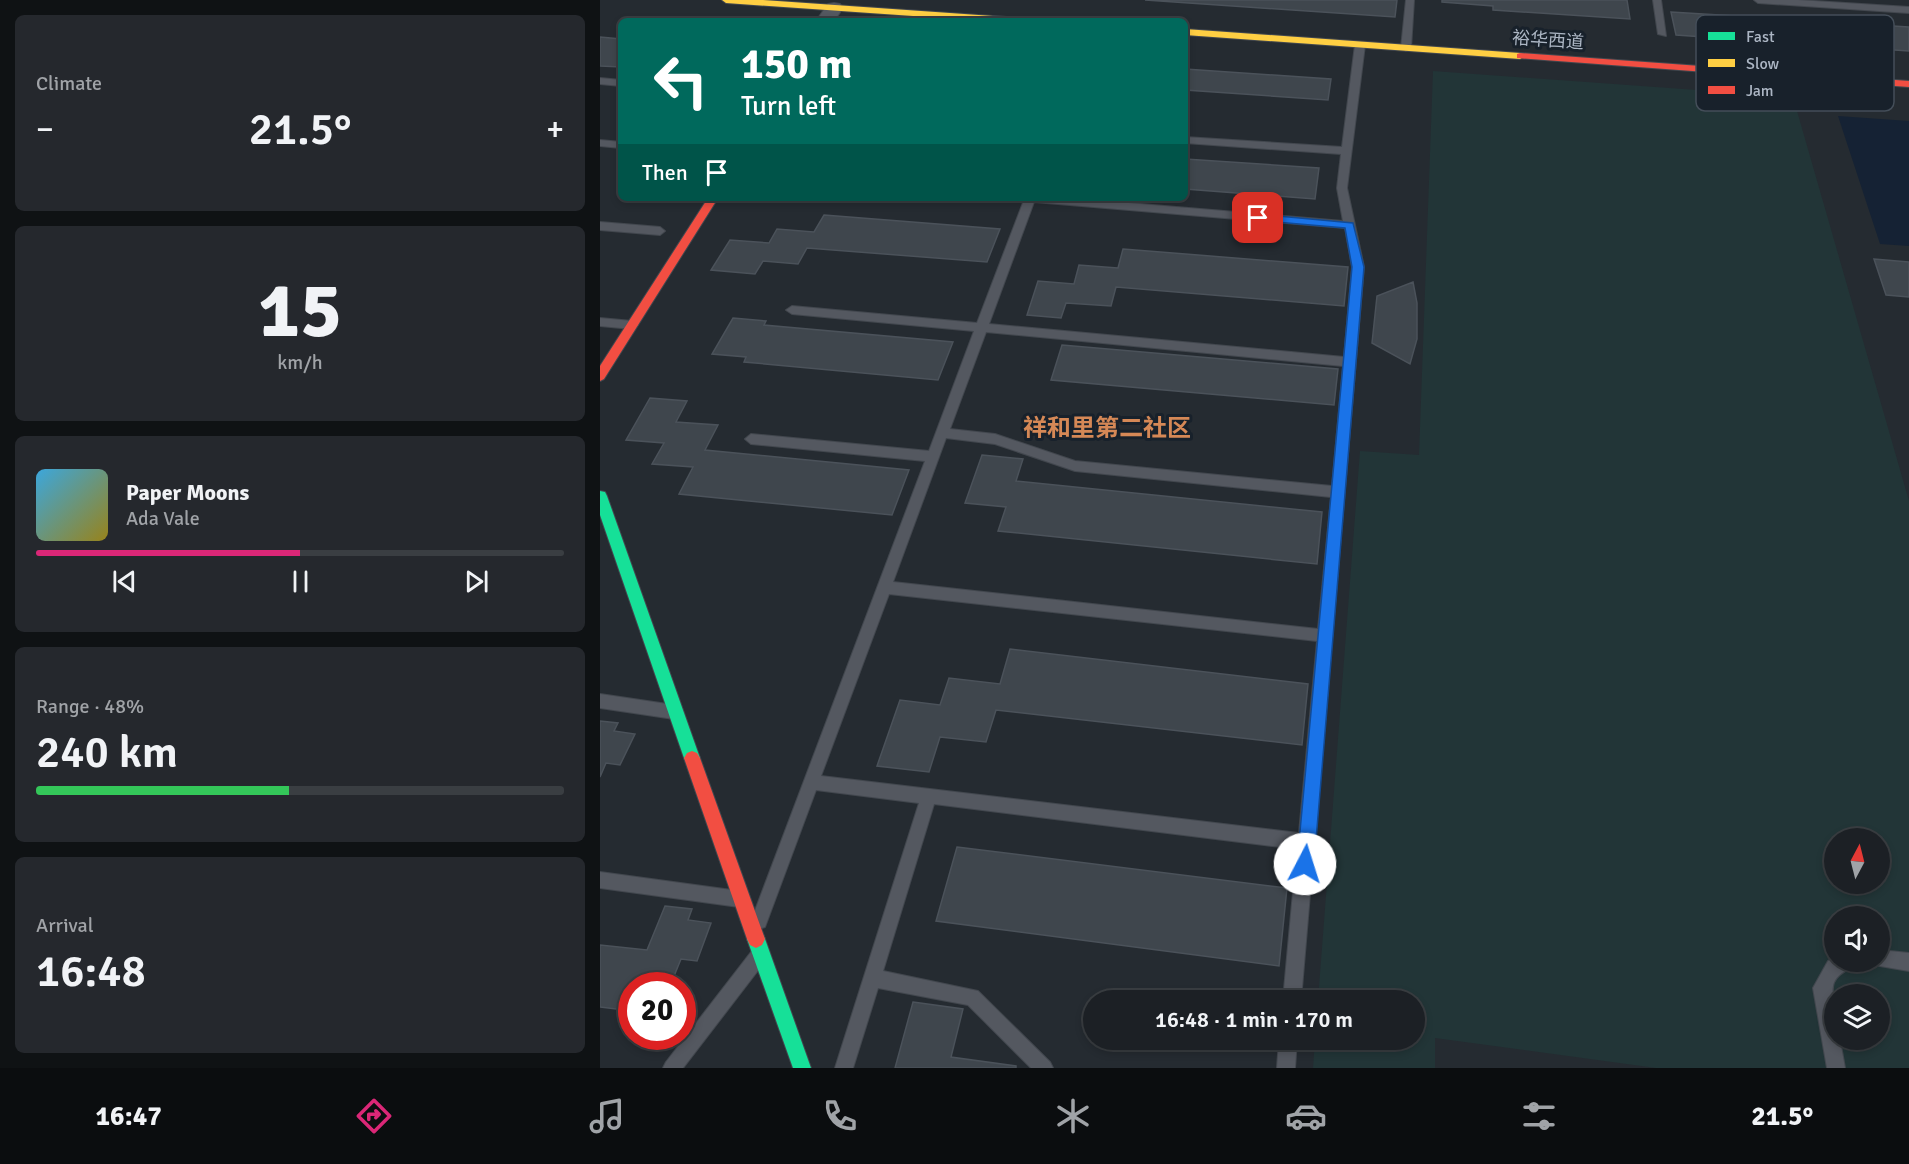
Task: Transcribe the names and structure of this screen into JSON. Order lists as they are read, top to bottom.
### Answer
{
  "streets": {
    "street": ["裕华西道"]
  },
  "districts": ["祥和里第二社区"],
  "legend": ["Fast", "Slow", "Jam"],
  "north": "top",
  "page": {
    "tile": [
      "Climate",
      ["15", "km/h"],
      ["Range · 48%", "240 km"],
      ["Arrival", "16:48"]
    ],
    "turn": ["150 m", "Turn left"],
    "heat": ["−", "21.5°", "+"],
    "then": "Then",
    "song": ["Paper Moons", "Ada Vale"],
    "limit": "20",
    "trip": "16:48 · 1 min · 170 m",
    "tabs": ["16:47", "21.5°"]
  }
}
